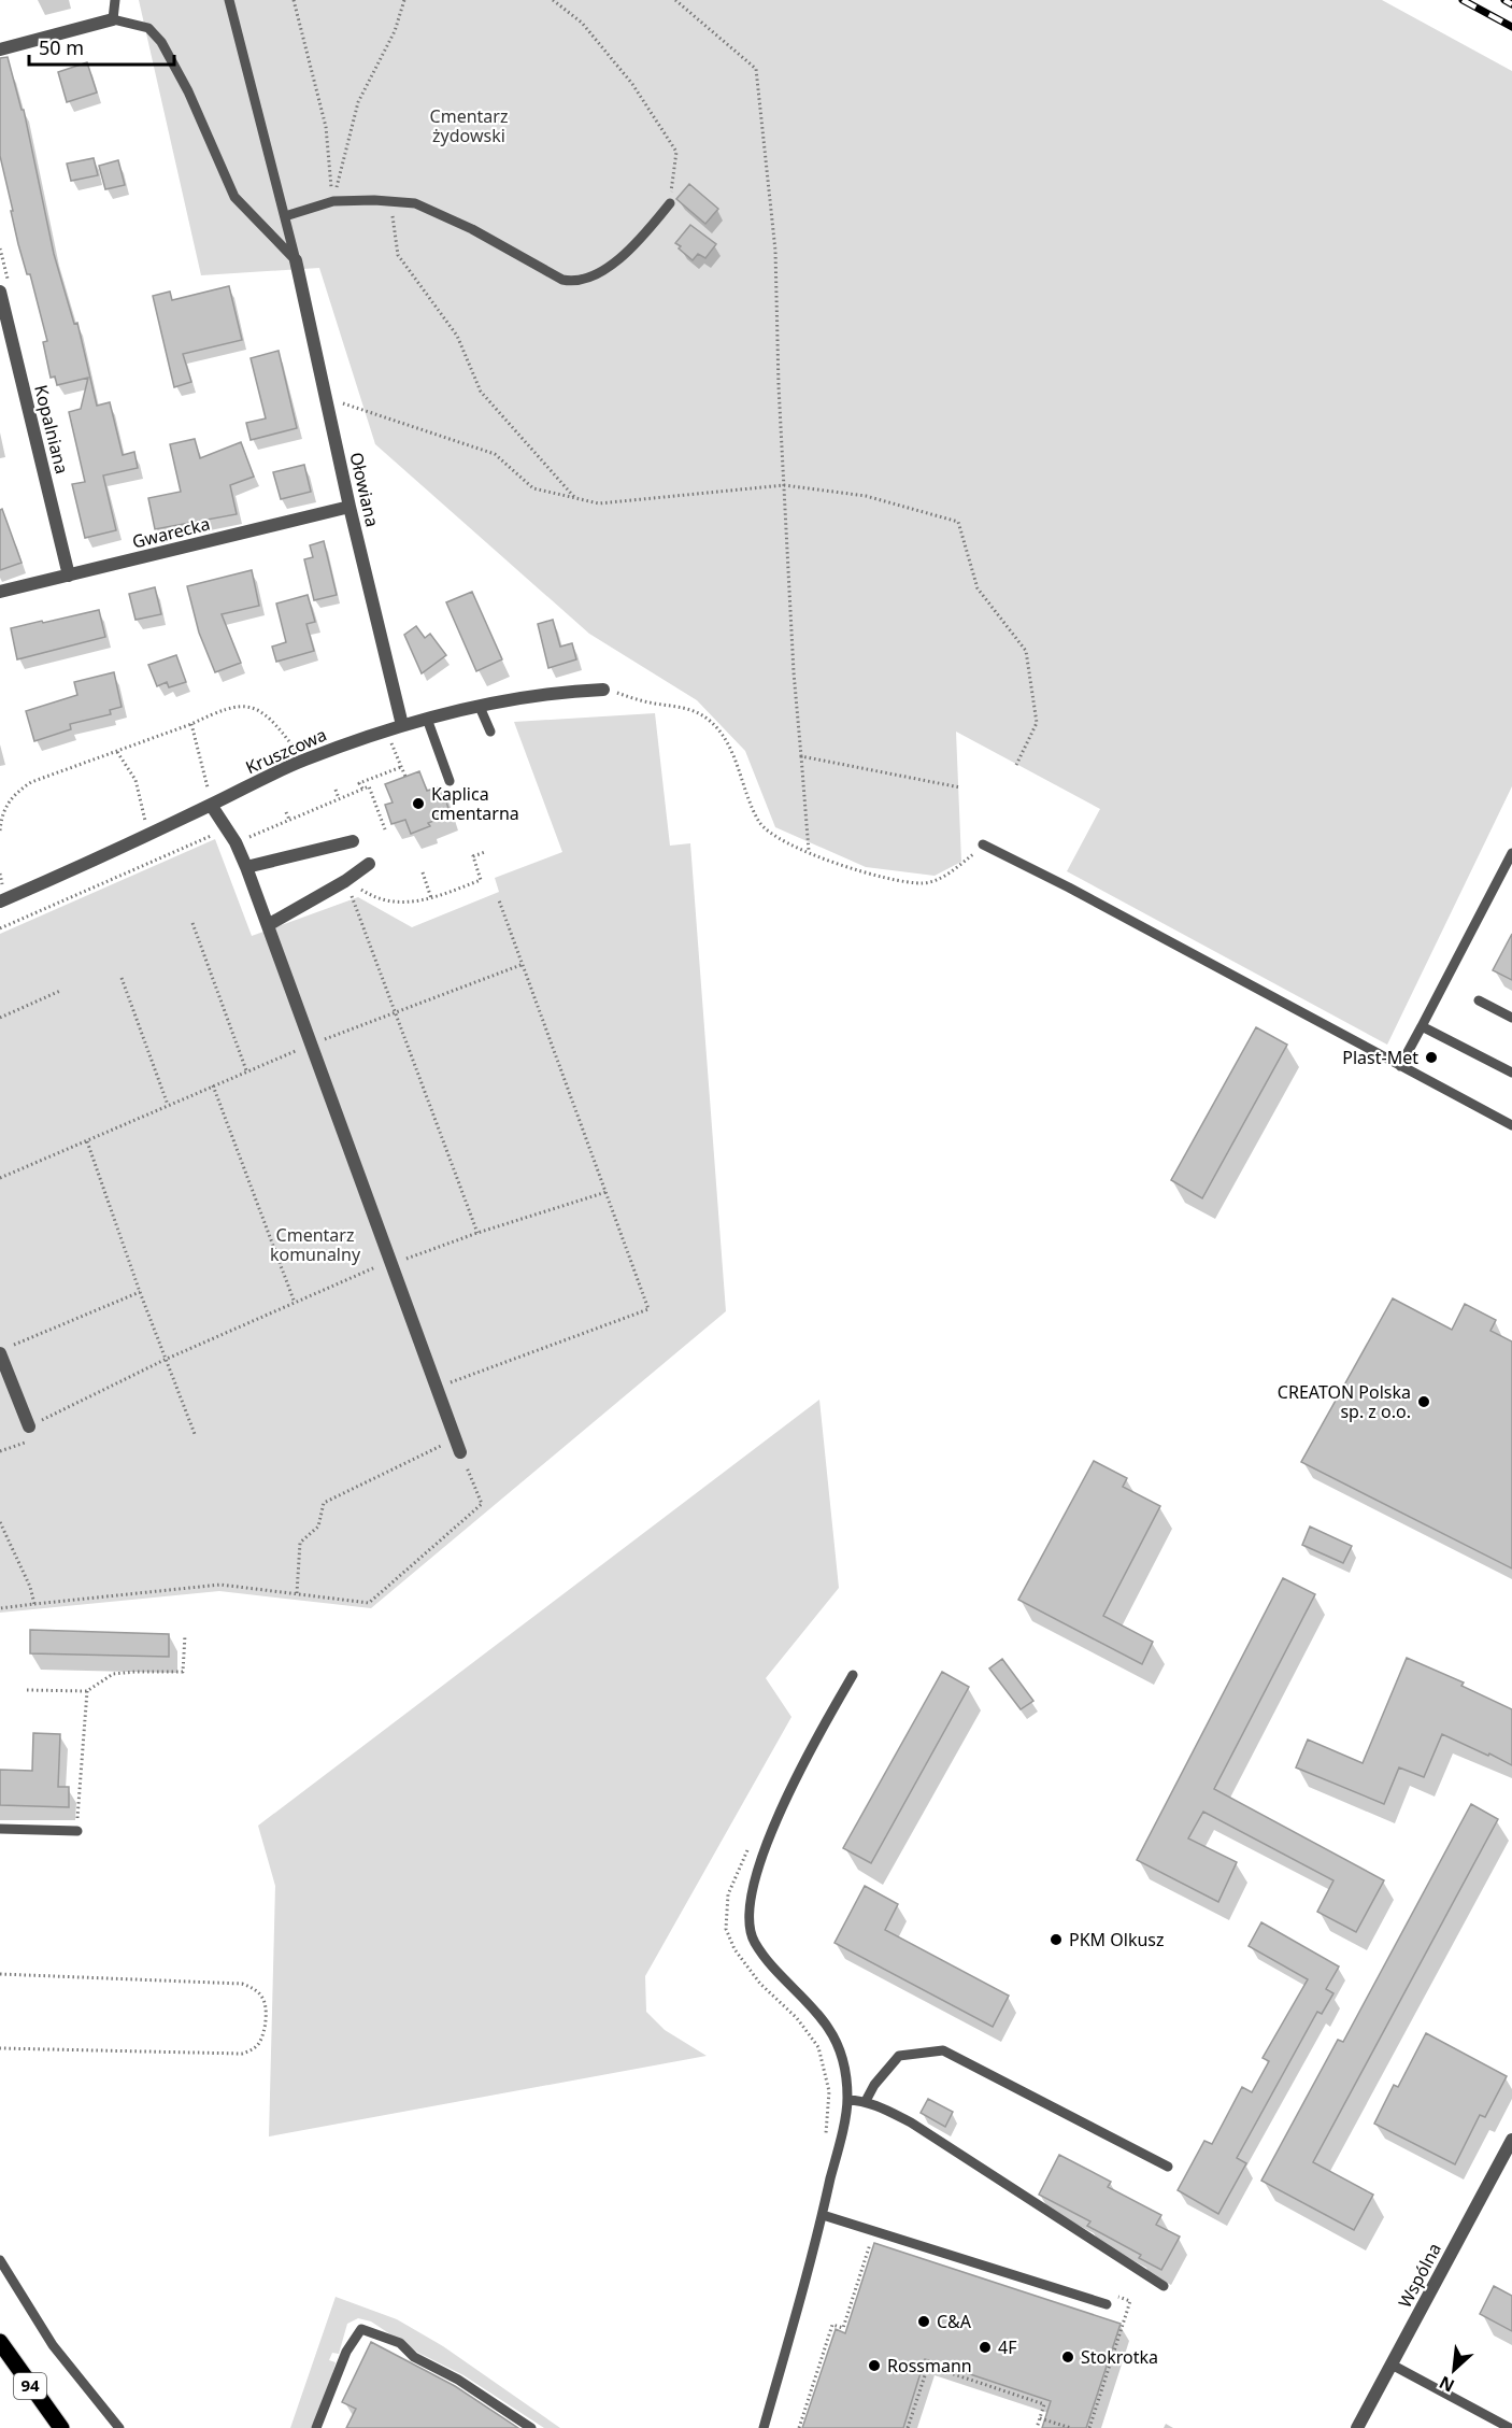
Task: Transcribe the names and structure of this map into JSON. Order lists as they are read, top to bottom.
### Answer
{
  "streets": {
    "main road": ["94"],
    "street": [
      "Kopalniana",
      "Ołowiana",
      "Gwarecka",
      "Kruszcowa",
      "Wspólna"
    ]
  },
  "crossings": [
    ["Kopalniana", "Gwarecka"],
    ["Ołowiana", "Gwarecka"],
    ["Ołowiana", "Kruszcowa"]
  ],
  "parks": ["Cmentarz żydowski", "Cmentarz komunalny"],
  "places": [
    "Kaplica cmentarna",
    "Plast-Met",
    "CREATON Polska sp. z o.o.",
    "PKM Olkusz",
    "C&A",
    "4F",
    "Stokrotka",
    "Rossmann"
  ],
  "scale_bar": "50 m",
  "north": "bottom left"
}
